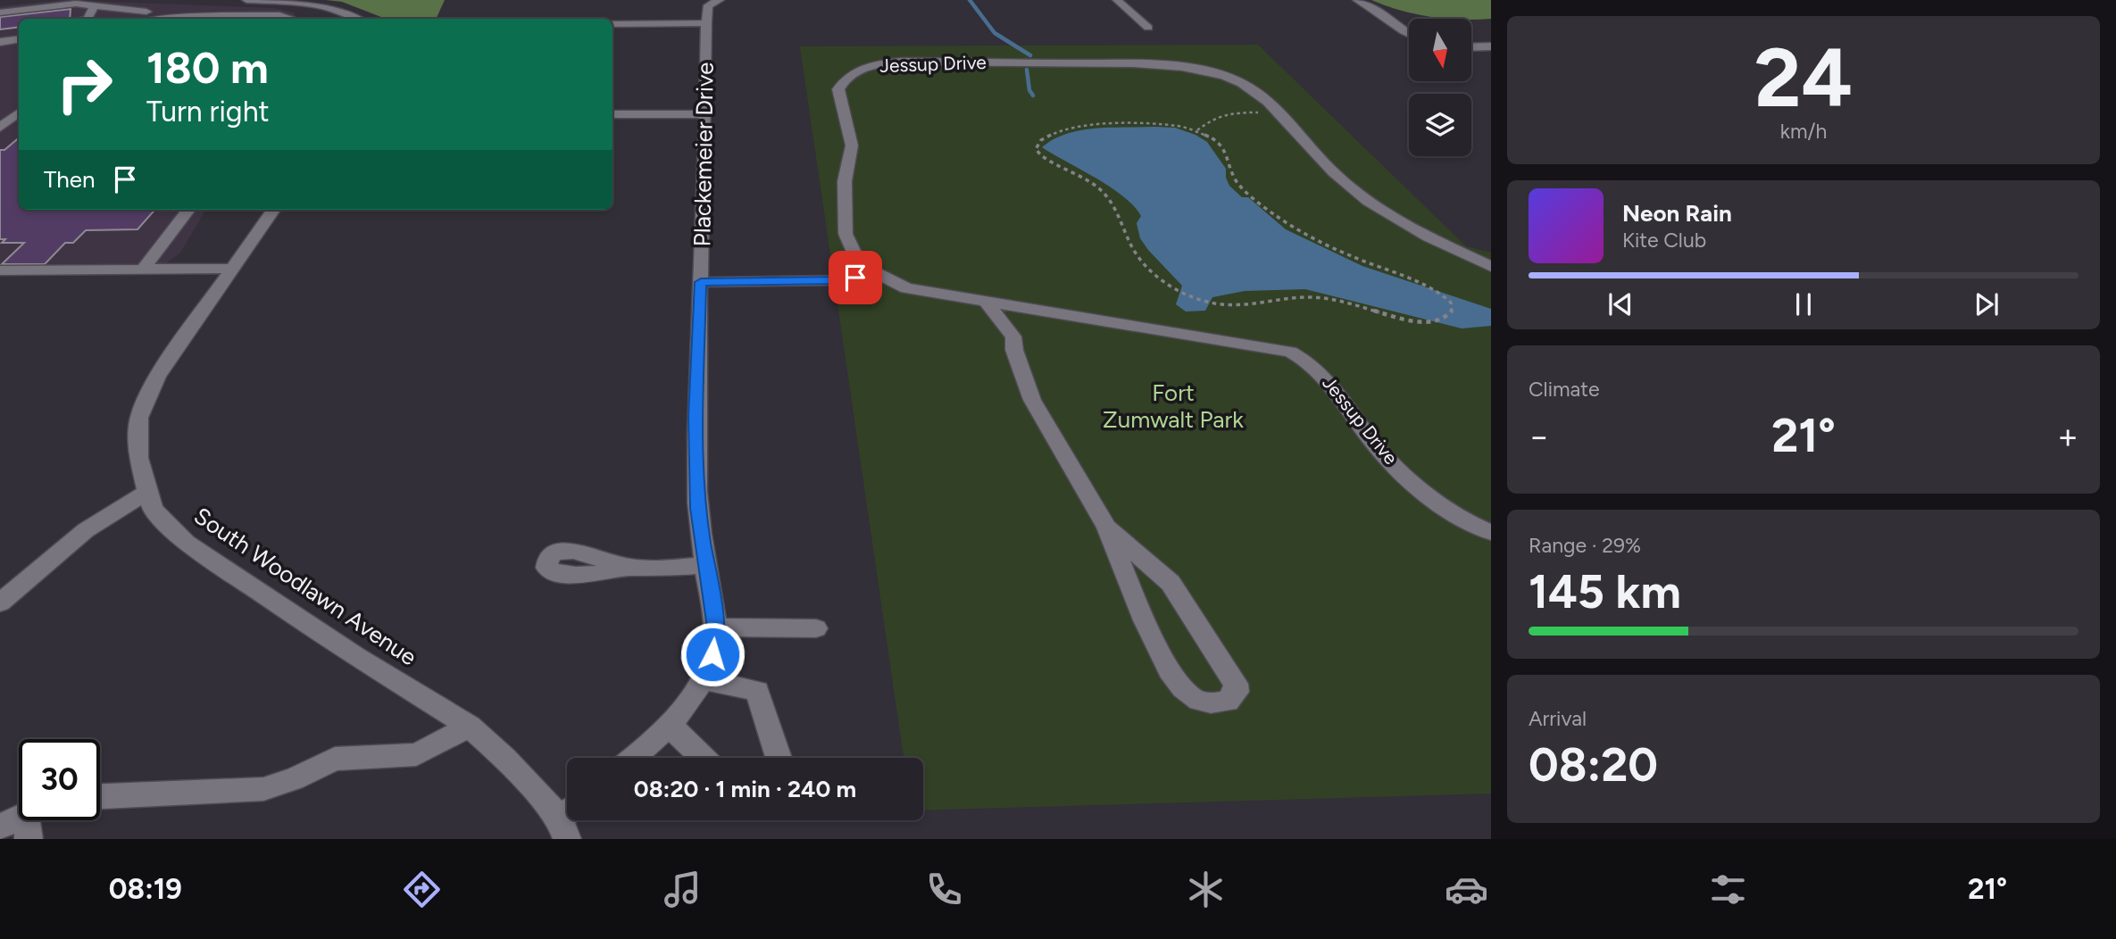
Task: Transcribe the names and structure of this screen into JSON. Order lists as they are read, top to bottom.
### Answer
{
  "streets": {
    "street": ["Jessup Drive", "Plackemeier Drive", "South Woodlawn Avenue"]
  },
  "parks": ["Fort Zumwalt Park"],
  "north": "bottom",
  "page": {
    "tile": [
      ["24", "km/h"],
      "Climate",
      ["Range · 29%", "145 km"],
      ["Arrival", "08:20"]
    ],
    "turn": ["180 m", "Turn right"],
    "then": "Then",
    "song": ["Neon Rain", "Kite Club"],
    "heat": ["−", "21°", "+"],
    "limit": "30",
    "trip": "08:20 · 1 min · 240 m",
    "tabs": ["08:19", "21°"]
  }
}
